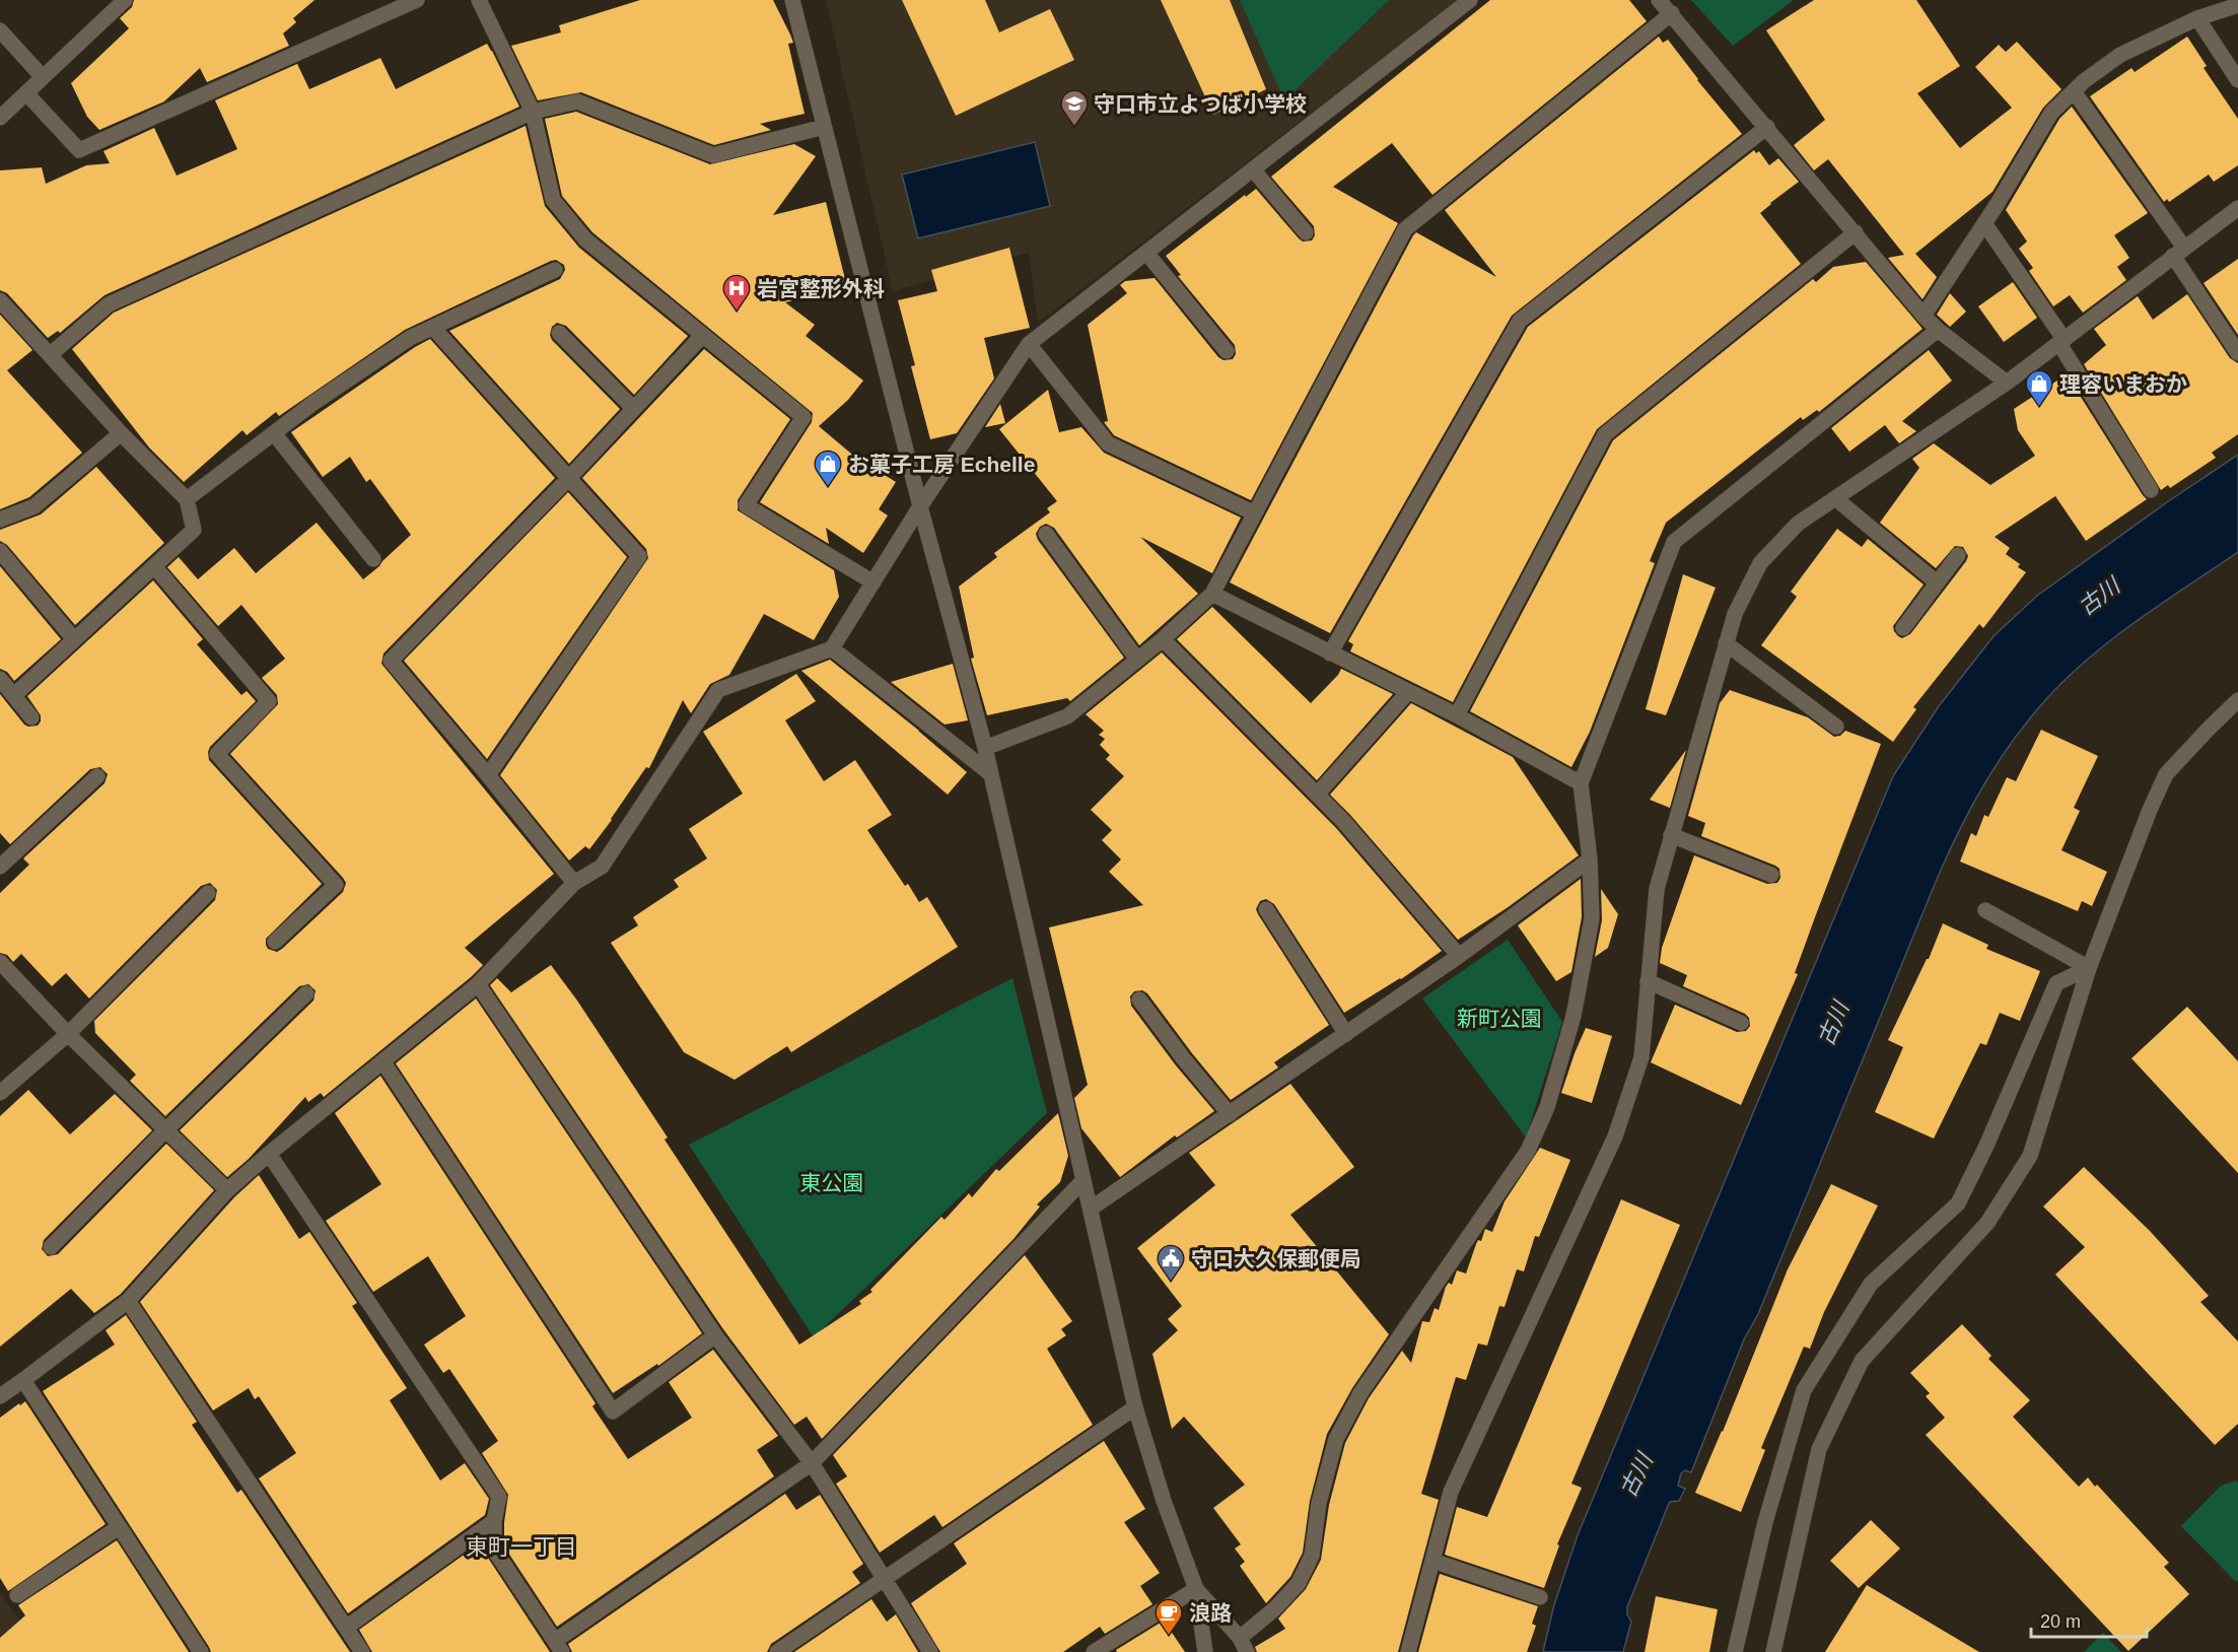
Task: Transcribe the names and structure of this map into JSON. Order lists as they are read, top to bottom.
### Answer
{
  "districts": ["東町一丁目"],
  "water": ["古川"],
  "parks": ["新町公園", "東公園"],
  "places": {
    "school or university": ["守口市立よつば小学校"],
    "hospital": ["岩宮整形外科"],
    "shop": ["理容いまおか", "お菓子工房 Echelle"],
    "public building": ["守口大久保郵便局"],
    "cafe": ["浪路"]
  },
  "scale_bar": "20 m"
}
